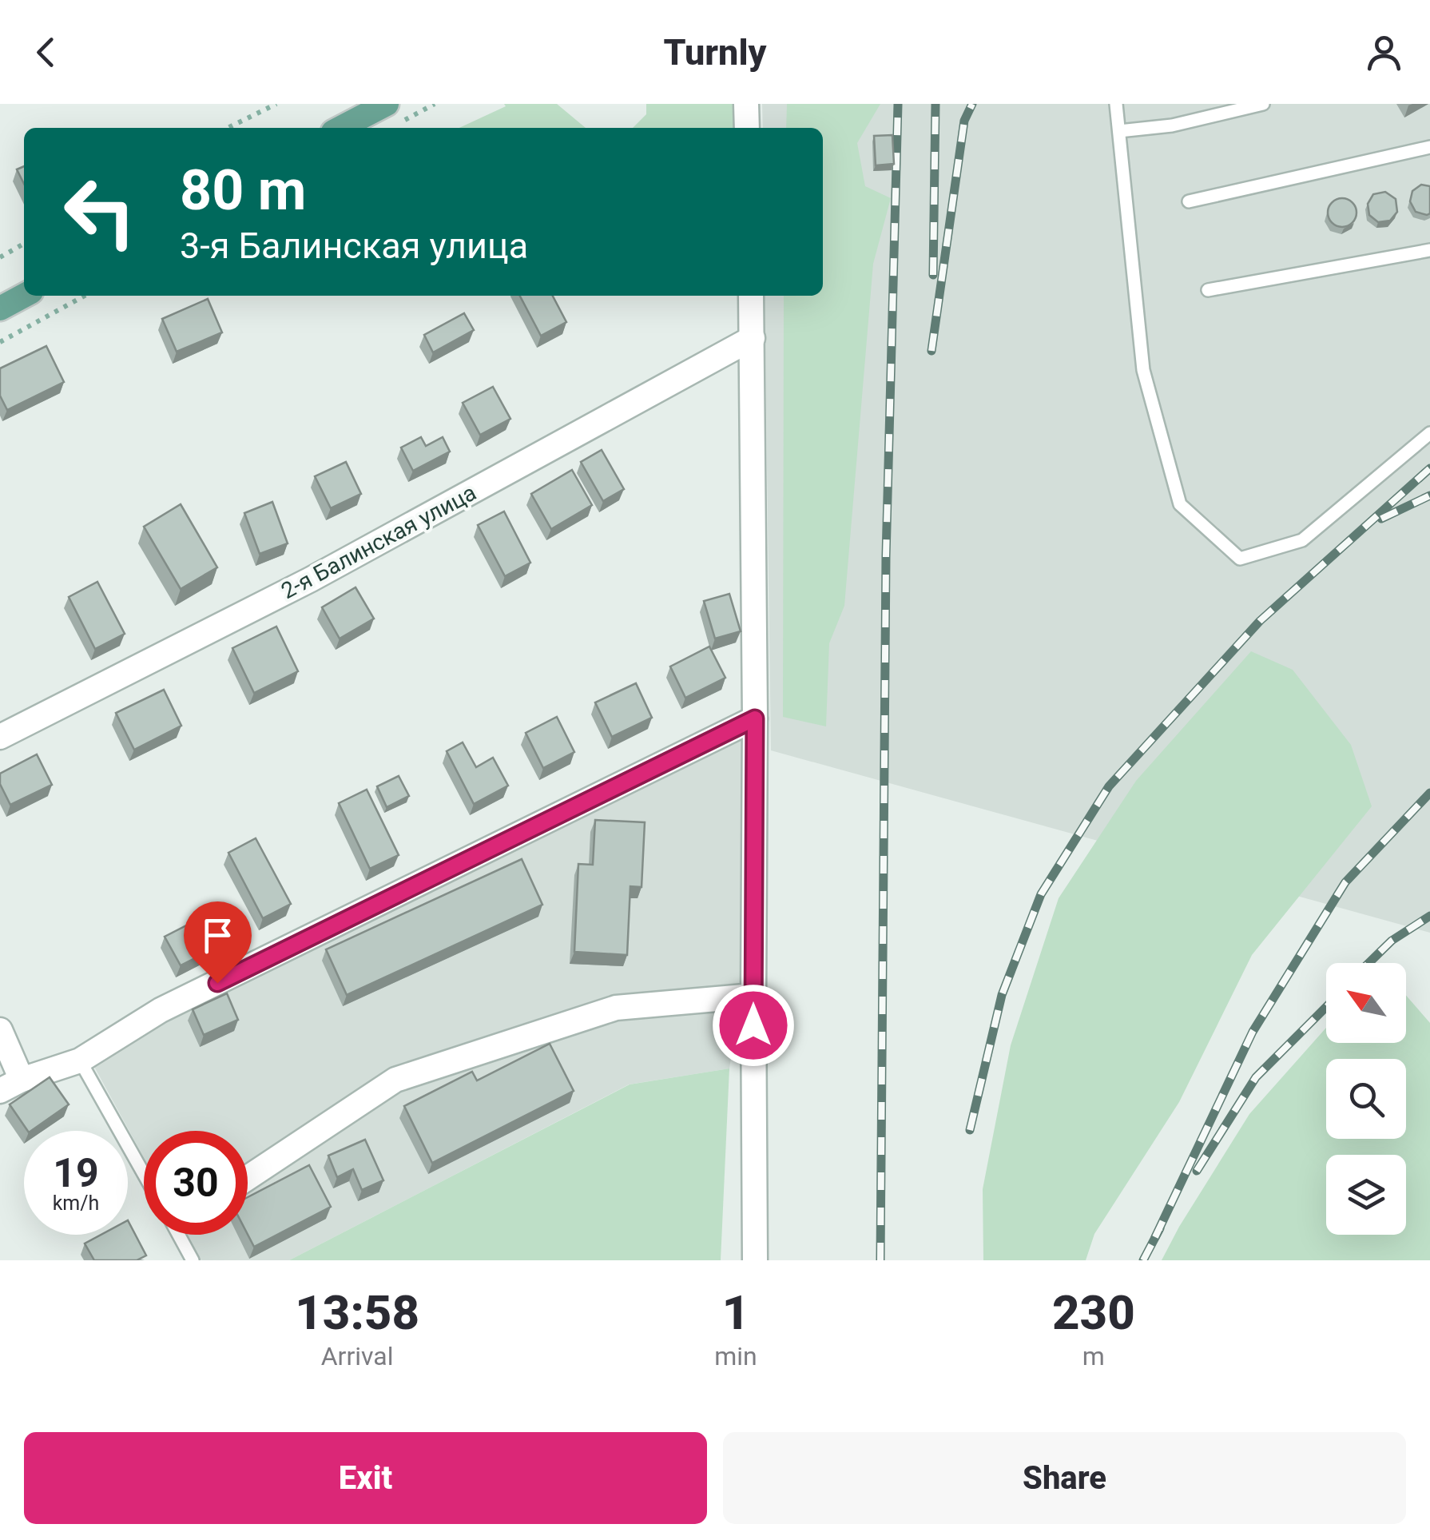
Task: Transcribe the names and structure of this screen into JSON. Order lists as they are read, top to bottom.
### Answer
{
  "streets": {
    "street": ["2-я Балинская улица"]
  },
  "north": "top left",
  "page": {
    "header": "Turnly",
    "turn": ["80 m", "3-я Балинская улица"],
    "speed": "19 km/h",
    "limit": "30",
    "eta": [
      "13:58",
      "Arrival",
      "1",
      "min",
      "230",
      "m"
    ],
    "buttons": ["Exit", "Share"]
  }
}
